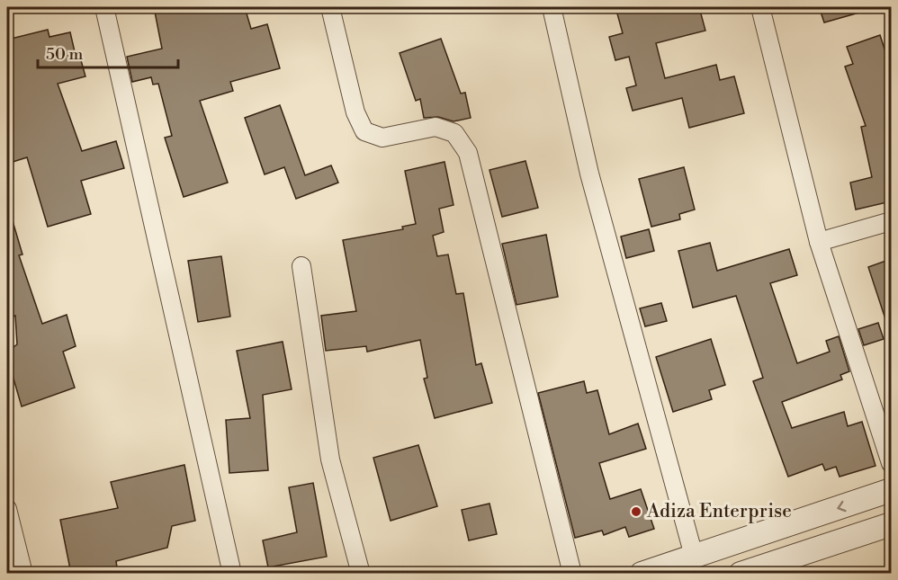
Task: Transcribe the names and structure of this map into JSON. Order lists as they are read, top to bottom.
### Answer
{
  "places": ["Adiza Enterprise"],
  "scale_bar": "50 m"
}
